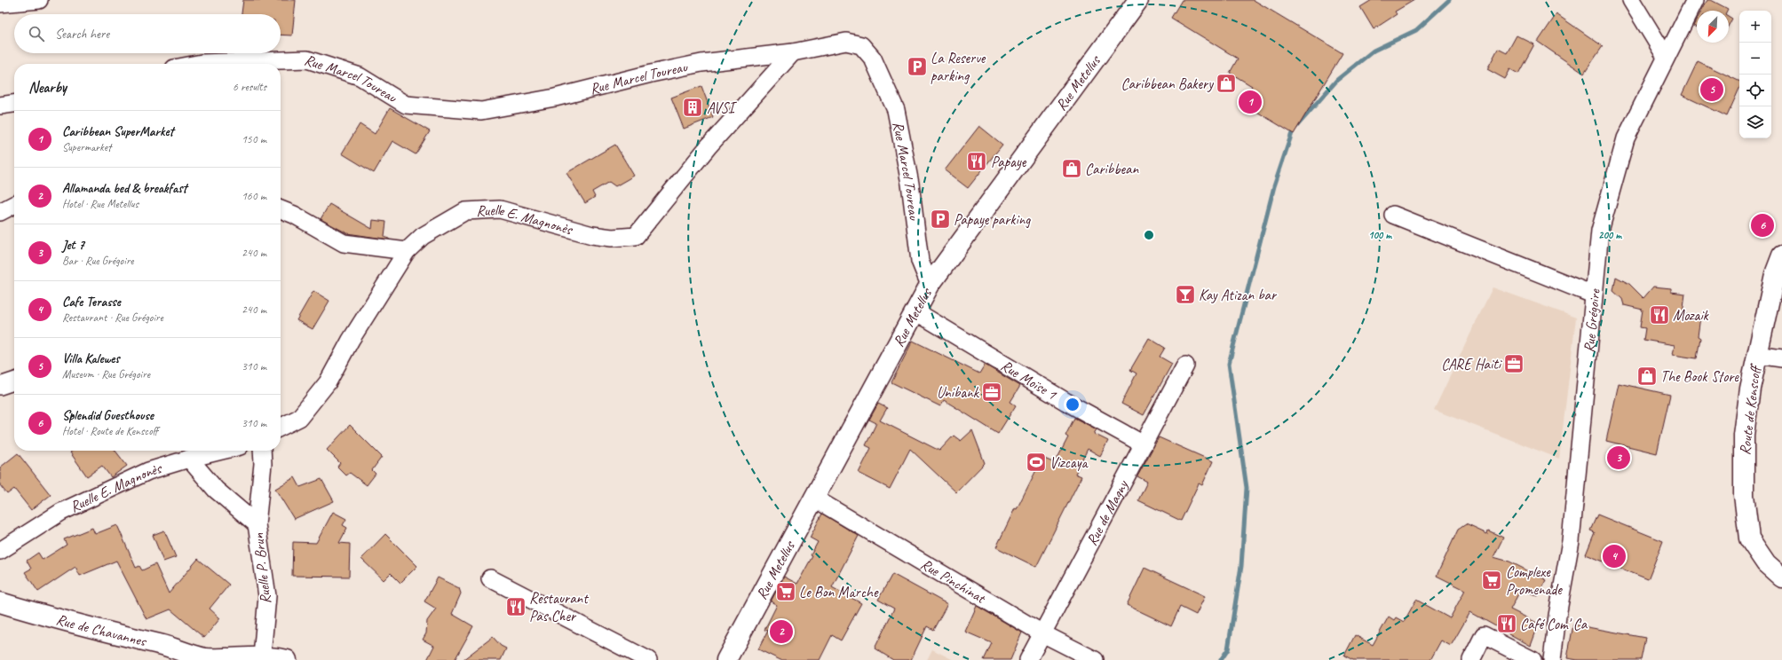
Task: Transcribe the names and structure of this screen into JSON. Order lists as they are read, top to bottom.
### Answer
{
  "streets": {
    "street": [
      "Rue Marcel Toureau",
      "Rue Metellus",
      "Ruelle E. Magnonès",
      "Rue Grégoire",
      "Rue Moïse 1",
      "Route de Kenscoff",
      "Rue de Magny",
      "Ruelle P. Brun",
      "Rue Pinchinat",
      "Rue de Chavannes"
    ]
  },
  "crossings": [
    ["Rue Marcel Toureau", "Rue Metellus"],
    ["Rue Marcel Toureau", "Ruelle E. Magnonès"],
    ["Rue Metellus", "Rue Moïse 1"],
    ["Rue Metellus", "Rue Pinchinat"],
    ["Ruelle E. Magnonès", "Ruelle P. Brun"],
    ["Rue Moïse 1", "Rue de Magny"],
    ["Rue de Magny", "Rue Pinchinat"],
    ["Ruelle P. Brun", "Rue de Chavannes"]
  ],
  "places": {
    "parking": ["La Reserve parking", "Papaye parking"],
    "shop": ["Caribbean Bakery", "Caribbean", "The Book Store"],
    "building": ["AVSI"],
    "restaurant": [
      "Papaye",
      "Mozaik",
      "Restaurant Pas Cher",
      "Café Com' Ca"
    ],
    "bar": ["Kay Atizan bar"],
    "office": ["CARE Haiti", "Unibank"],
    "sports": ["Vizcaya"],
    "supermarket": ["Complexe Promenade", "Le Bon Marche"]
  },
  "north": "bottom left",
  "page": {
    "map_buttons": ["+", "−"],
    "search": "Search here",
    "heading": ["Nearby", "6 results"],
    "pins": [
      "5",
      "1",
      "6",
      "3",
      "4",
      "2"
    ],
    "list": [
      {
        "mark": "1",
        "name": "Caribbean SuperMarket",
        "note": "Supermarket",
        "value": "150 m"
      },
      {
        "mark": "2",
        "name": "Allamanda bed & breakfast",
        "note": "Hotel · Rue Metellus",
        "value": "160 m"
      },
      {
        "mark": "3",
        "name": "Jet 7",
        "note": "Bar · Rue Grégoire",
        "value": "240 m"
      },
      {
        "mark": "4",
        "name": "Cafe Terasse",
        "note": "Restaurant · Rue Grégoire",
        "value": "240 m"
      },
      {
        "mark": "5",
        "name": "Villa Kalewes",
        "note": "Museum · Rue Grégoire",
        "value": "310 m"
      },
      {
        "mark": "6",
        "name": "Splendid Guesthouse",
        "note": "Hotel · Route de Kenscoff",
        "value": "310 m"
      }
    ]
  },
  "rings": ["100 m", "200 m"]
}
